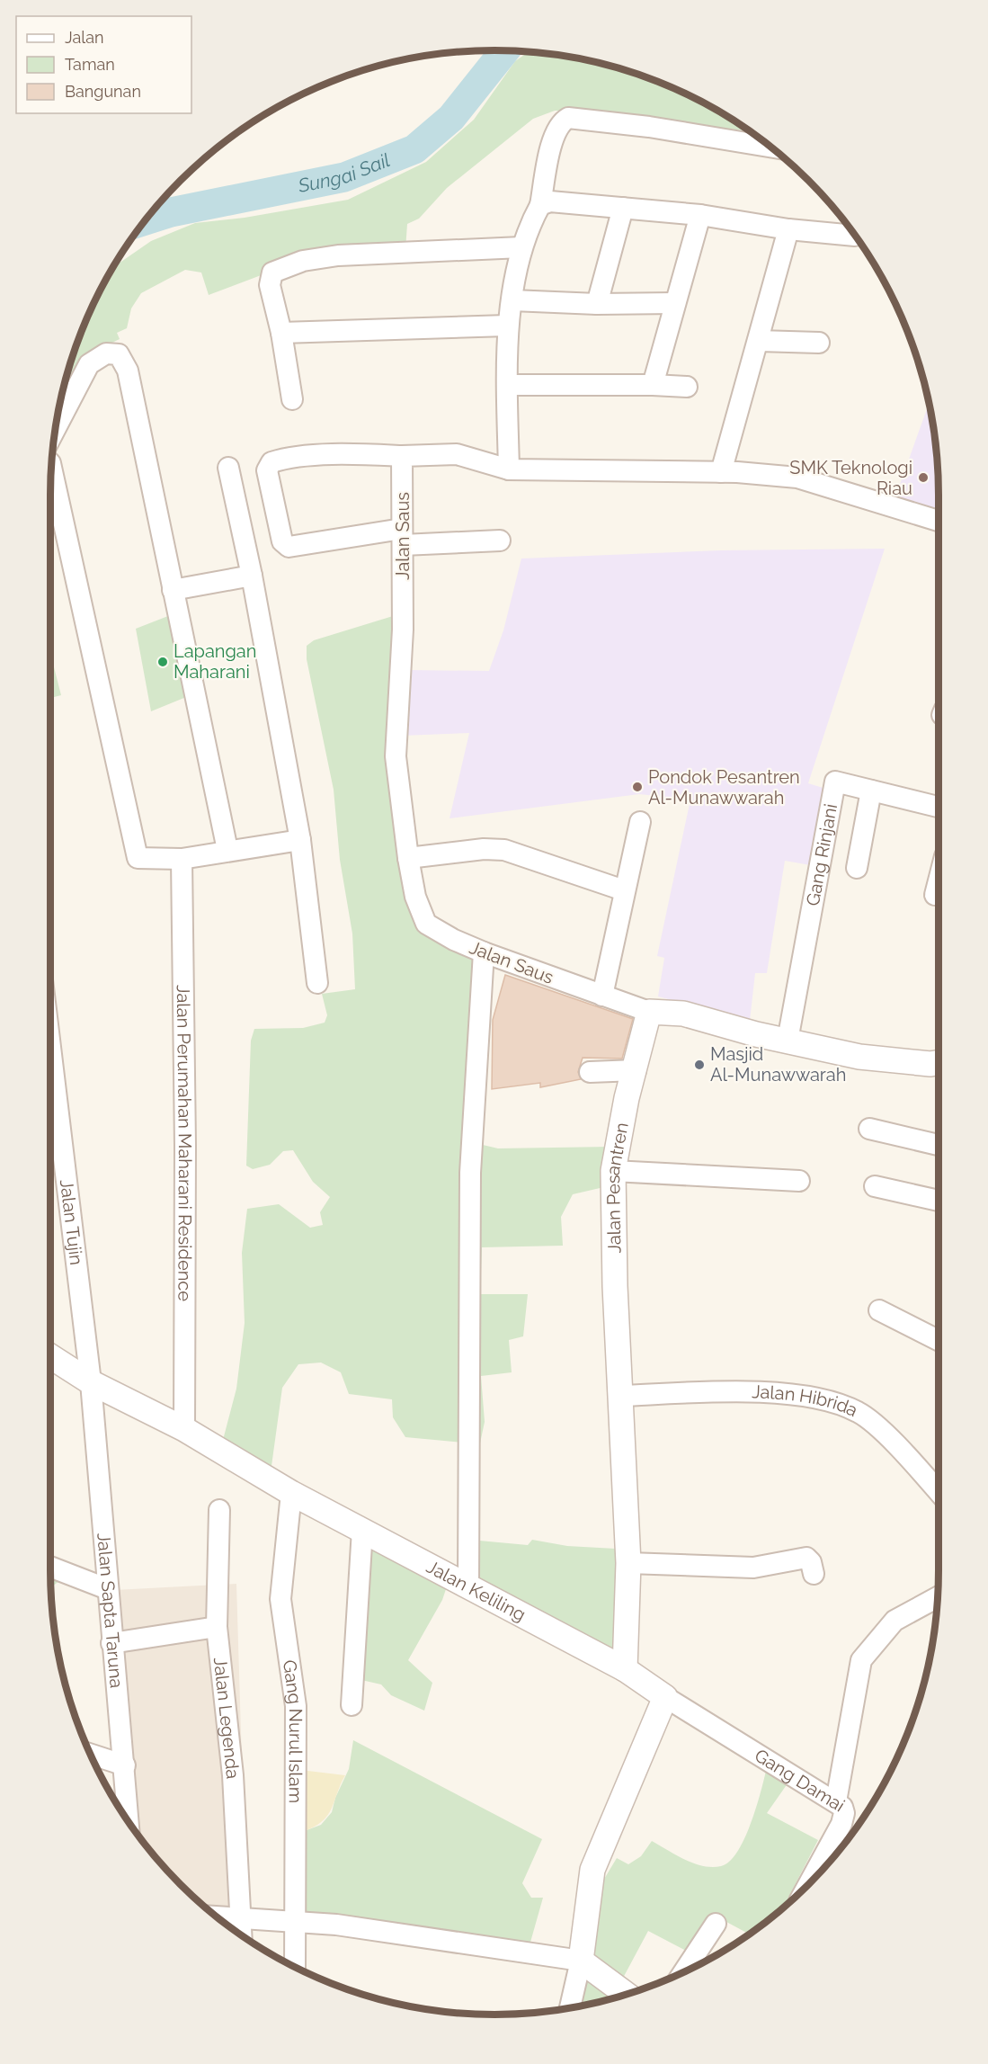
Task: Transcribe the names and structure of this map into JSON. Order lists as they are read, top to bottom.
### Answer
{
  "streets": {
    "street": [
      "Jalan Saus",
      "Gang Rinjani",
      "Jalan Perumahan Maharani Residence",
      "Jalan Pesantren",
      "Jalan Tujin",
      "Jalan Hibrida",
      "Jalan Keliling",
      "Jalan Sapta Taruna",
      "Jalan Legenda",
      "Gang Nurul Islam",
      "Gang Damai"
    ]
  },
  "crossings": [
    ["Jalan Saus", "Jalan Pesantren"],
    ["Jalan Perumahan Maharani Residence", "Jalan Keliling"],
    ["Jalan Pesantren", "Jalan Hibrida"],
    ["Jalan Pesantren", "Jalan Keliling"],
    ["Jalan Tujin", "Jalan Keliling"],
    ["Jalan Tujin", "Jalan Sapta Taruna"],
    ["Jalan Keliling", "Jalan Sapta Taruna"],
    ["Jalan Keliling", "Gang Nurul Islam"],
    ["Jalan Keliling", "Gang Damai"]
  ],
  "water": ["Sungai Sail"],
  "places": [
    "SMK Teknologi Riau",
    "Lapangan Maharani",
    "Pondok Pesantren Al-Munawwarah",
    "Masjid Al-Munawwarah"
  ],
  "legend": ["Jalan", "Taman", "Bangunan"]
}
